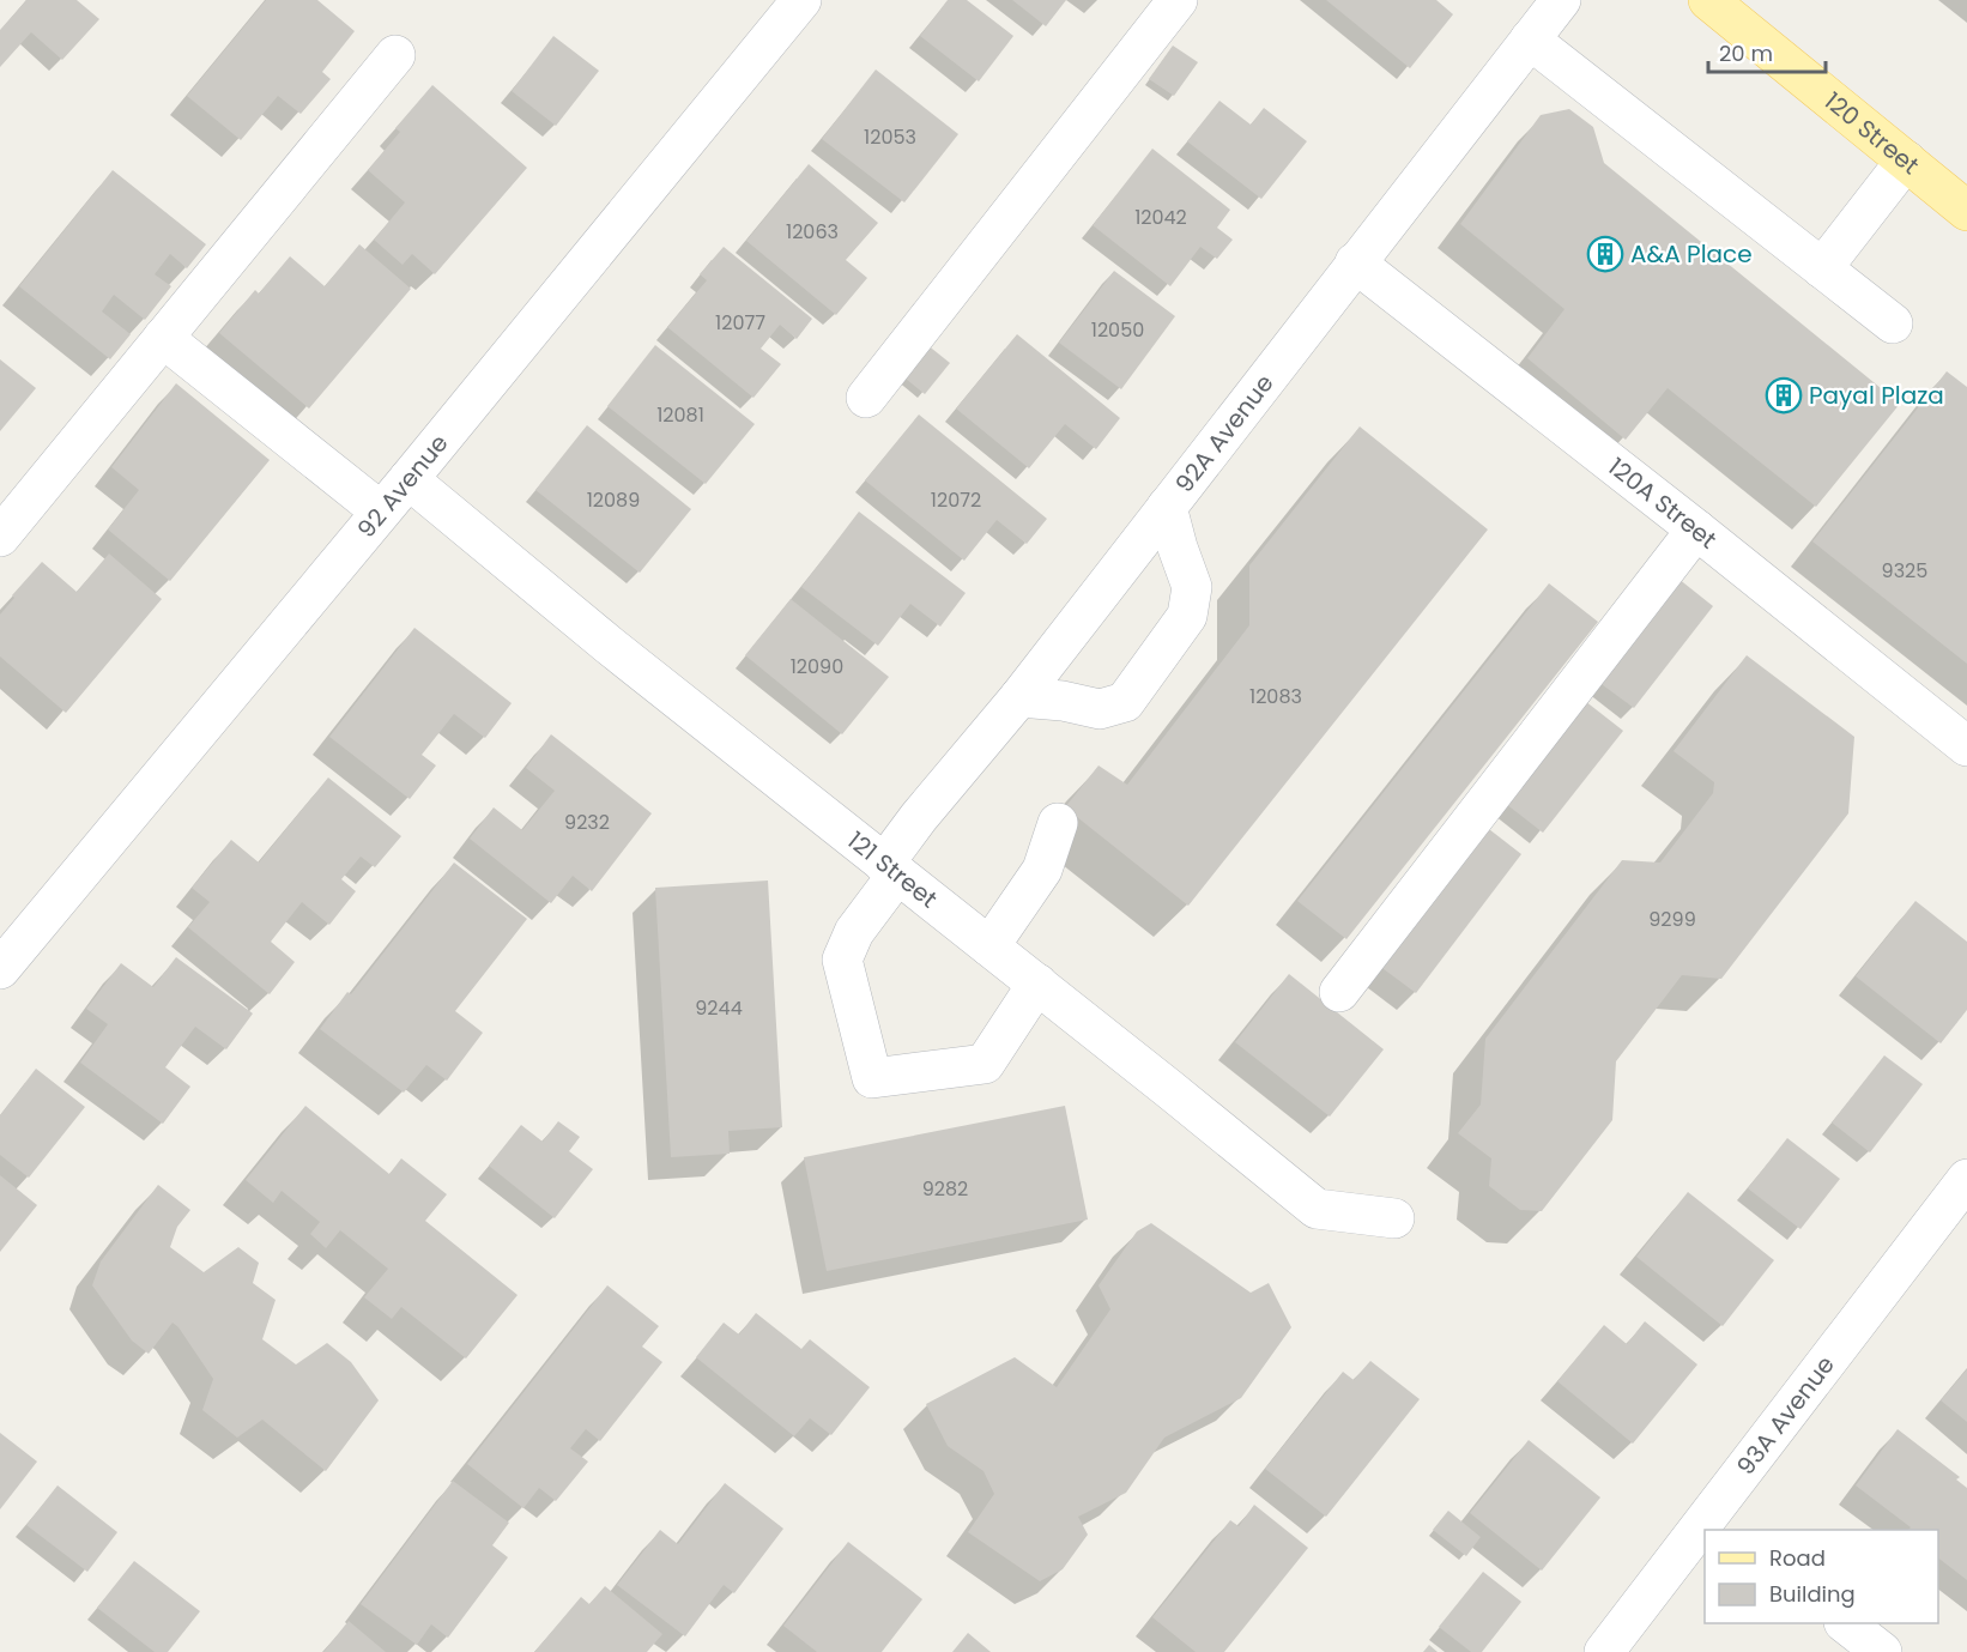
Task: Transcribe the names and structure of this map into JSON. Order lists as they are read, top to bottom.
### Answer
{
  "streets": {
    "main road": ["120 Street"],
    "street": [
      "92A Avenue",
      "92 Avenue",
      "120A Street",
      "121 Street",
      "93A Avenue"
    ]
  },
  "crossings": [
    ["92A Avenue", "120A Street"],
    ["92A Avenue", "121 Street"],
    ["92 Avenue", "121 Street"]
  ],
  "places": {
    "building": ["A&A Place", "Payal Plaza"]
  },
  "house_numbers": [
    "12053",
    "12042",
    "12063",
    "12077",
    "12050",
    "12081",
    "12089",
    "12072",
    "9325",
    "12090",
    "12083",
    "9232",
    "9299",
    "9244",
    "9282"
  ],
  "legend": ["Road", "Building"],
  "scale_bar": "20 m"
}
